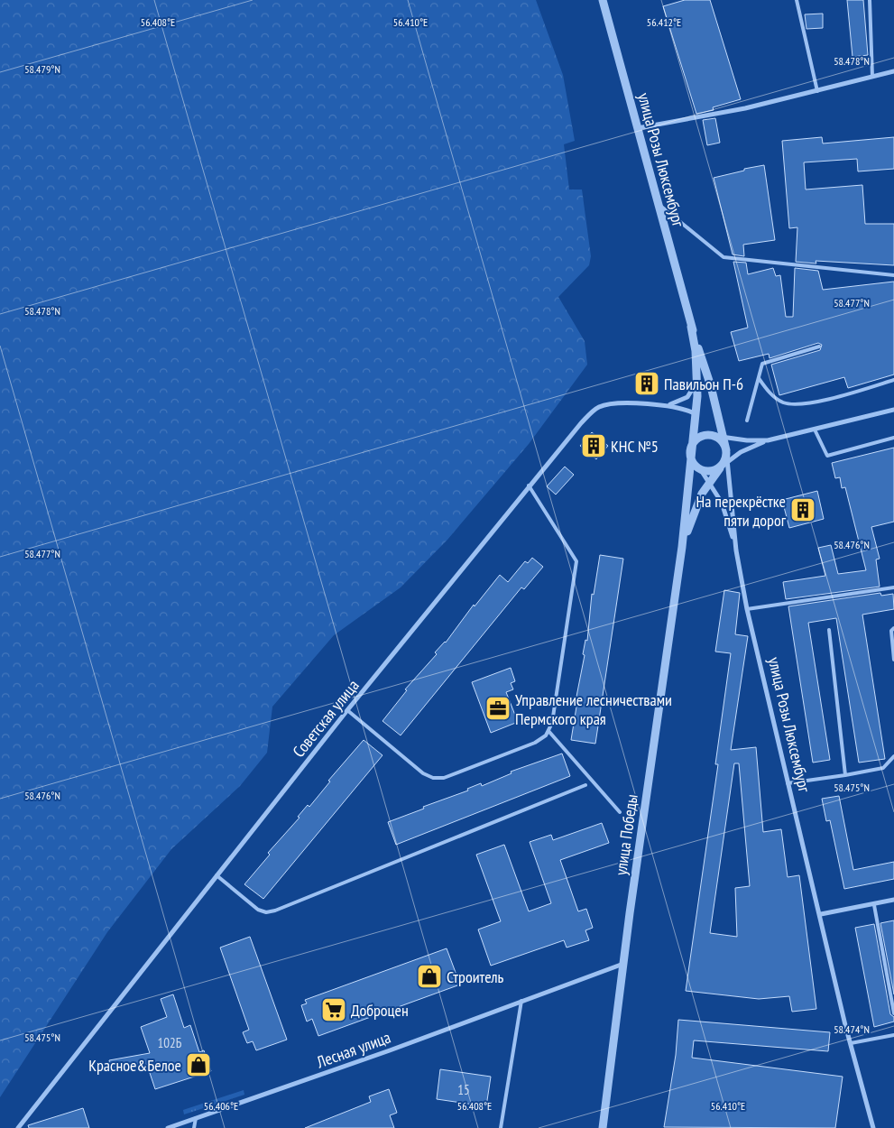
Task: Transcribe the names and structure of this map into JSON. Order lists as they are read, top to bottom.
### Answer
{
  "streets": {
    "street": [
      "улица Розы Люксембург",
      "Советская улица",
      "улица Победы",
      "Лесная улица"
    ]
  },
  "crossings": [
    ["улица Розы Люксембург", "Советская улица"],
    ["улица Розы Люксембург", "улица Победы"],
    ["улица Победы", "Лесная улица"]
  ],
  "places": {
    "building": ["Павильон П-6", "КНС №5", "На перекрёстке пяти дорог"],
    "office": ["Управление лесничествами Пермского края"],
    "shop": ["Строитель", "Красное&Белое"],
    "supermarket": ["Доброцен"]
  },
  "house_numbers": ["102Б", "15"],
  "coordinates": [
    "56.408°E",
    "56.410°E",
    "56.412°E",
    "58.478°N",
    "58.479°N",
    "58.477°N",
    "58.476°N",
    "58.475°N",
    "58.474°N",
    "56.406°E"
  ]
}
